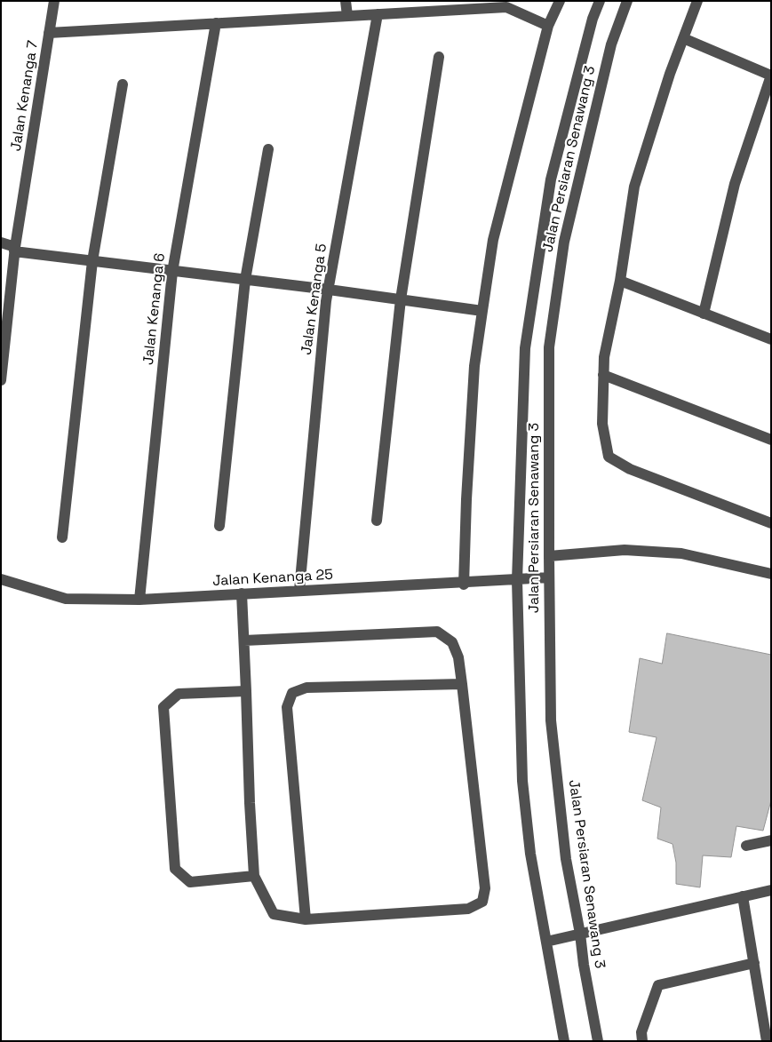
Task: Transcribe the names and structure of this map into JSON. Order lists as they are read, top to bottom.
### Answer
{
  "streets": {
    "street": [
      "Jalan Kenanga 7",
      "Jalan Persiaran Senawang 3",
      "Jalan Kenanga 5",
      "Jalan Kenanga 6",
      "Jalan Kenanga 25"
    ]
  },
  "crossings": [
    ["Jalan Persiaran Senawang 3", "Jalan Kenanga 25"],
    ["Jalan Kenanga 5", "Jalan Kenanga 25"],
    ["Jalan Kenanga 6", "Jalan Kenanga 25"]
  ]
}
